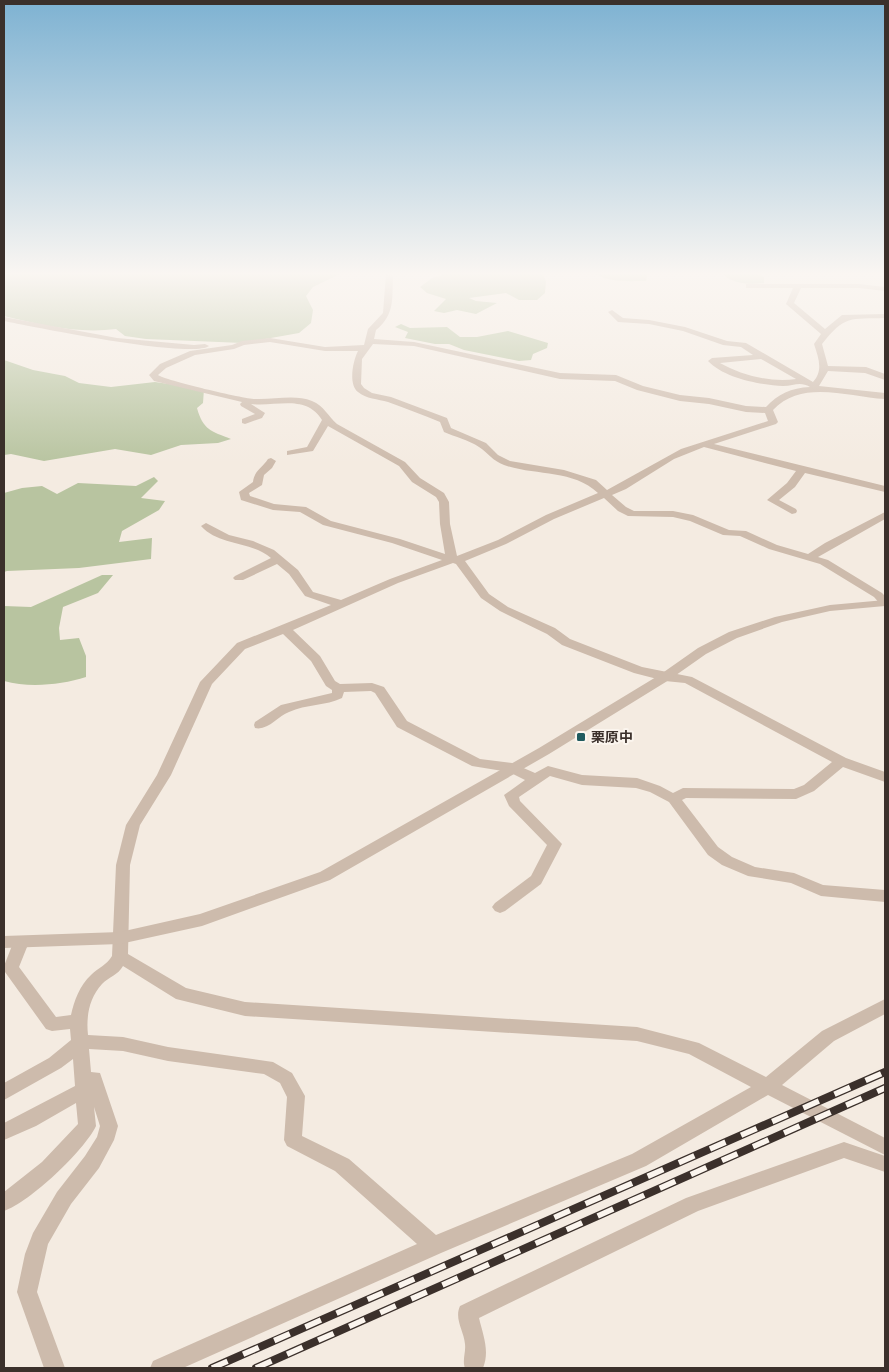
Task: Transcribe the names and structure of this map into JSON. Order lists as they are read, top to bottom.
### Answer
{
  "places": {
    "transit": ["栗原中"]
  }
}
